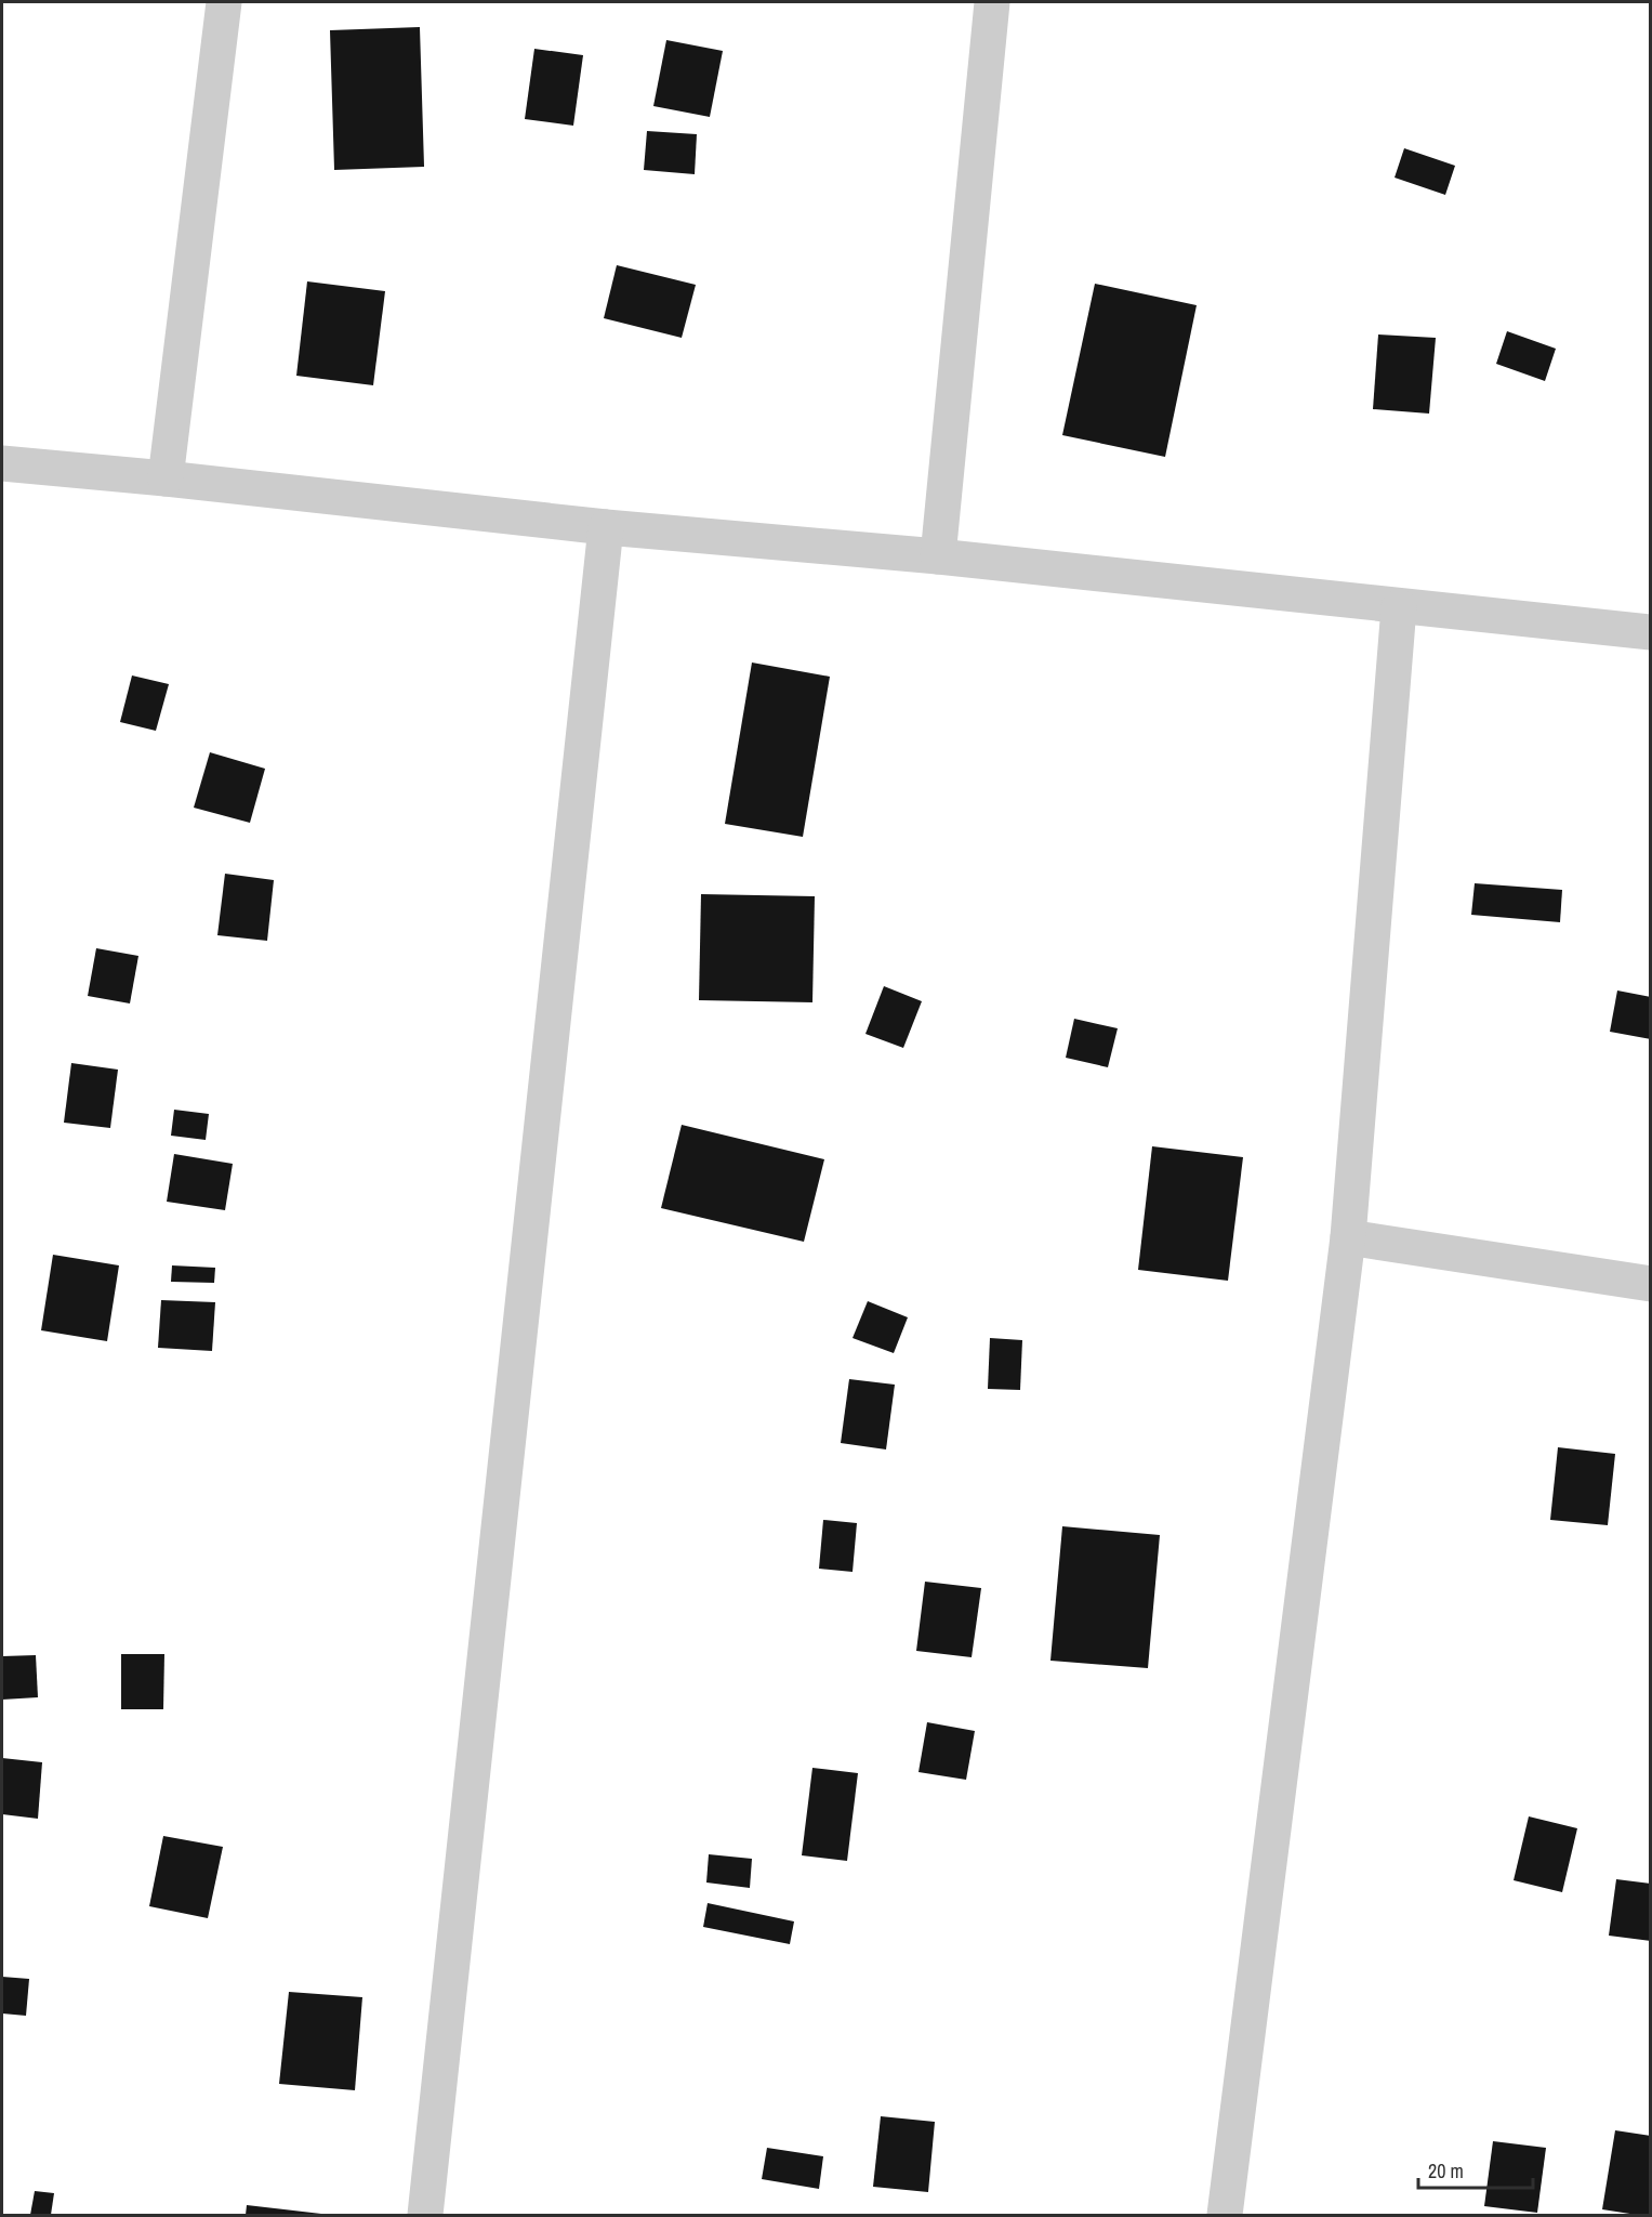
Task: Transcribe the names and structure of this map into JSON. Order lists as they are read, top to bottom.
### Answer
{
  "scale_bar": "20 m"
}
